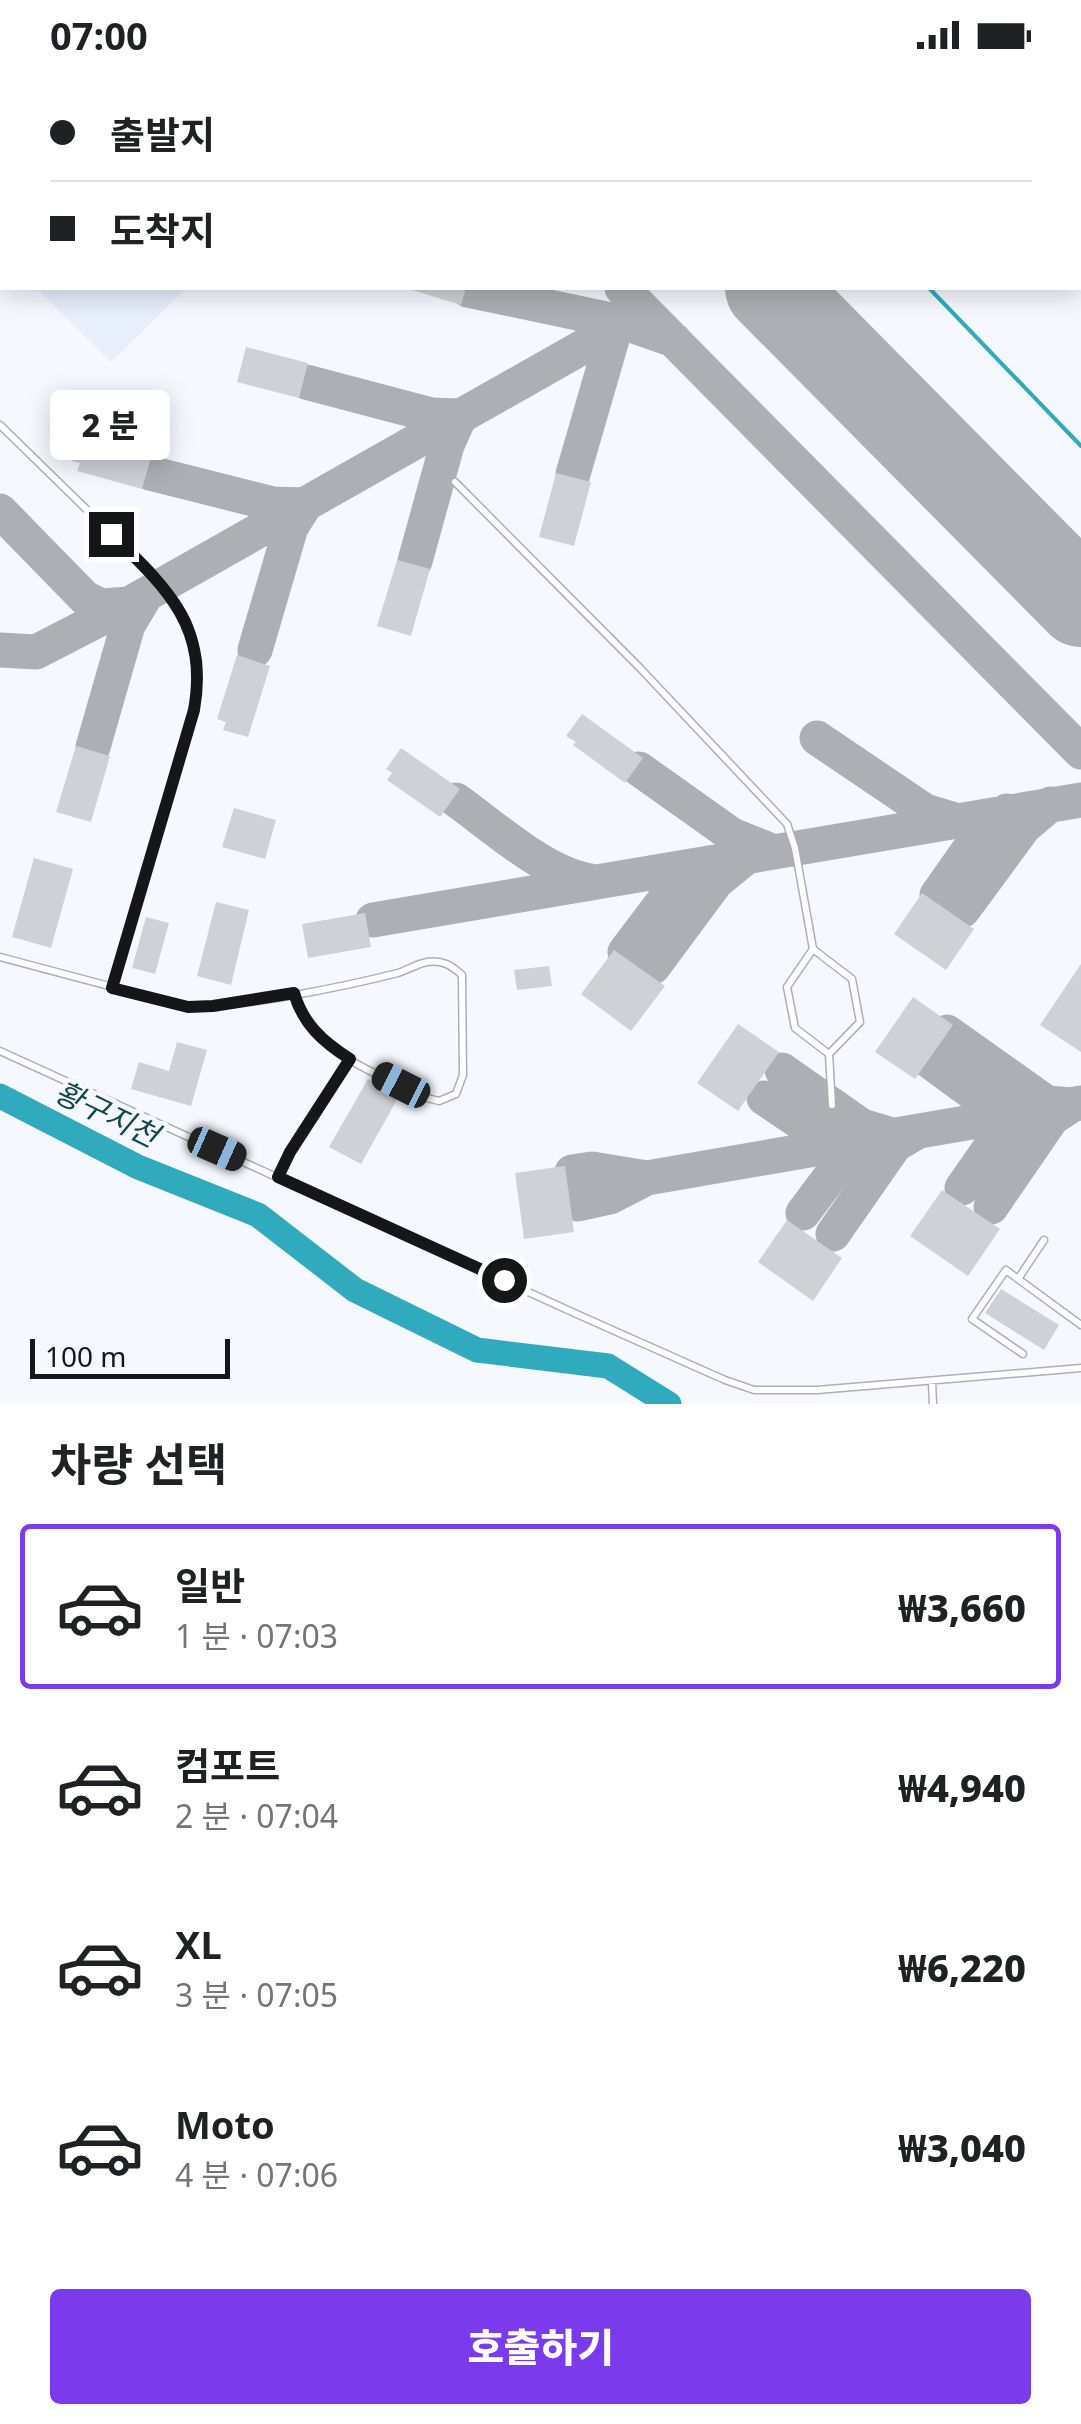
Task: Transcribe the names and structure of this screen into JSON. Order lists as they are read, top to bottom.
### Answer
{
  "water": ["황구지천"],
  "scale_bar": "100 m",
  "page": {
    "status": "07:00",
    "banner": ["출발지", "도착지"],
    "bubble": "2 분",
    "scale": "100 m",
    "heading": "차량 선택",
    "list": [
      {
        "name": "일반",
        "note": "1 분 · 07:03",
        "value": "₩3,660"
      },
      {
        "name": "컴포트",
        "note": "2 분 · 07:04",
        "value": "₩4,940"
      },
      {
        "name": "XL",
        "note": "3 분 · 07:05",
        "value": "₩6,220"
      },
      {
        "name": "Moto",
        "note": "4 분 · 07:06",
        "value": "₩3,040"
      }
    ],
    "buttons": "호출하기"
  }
}
